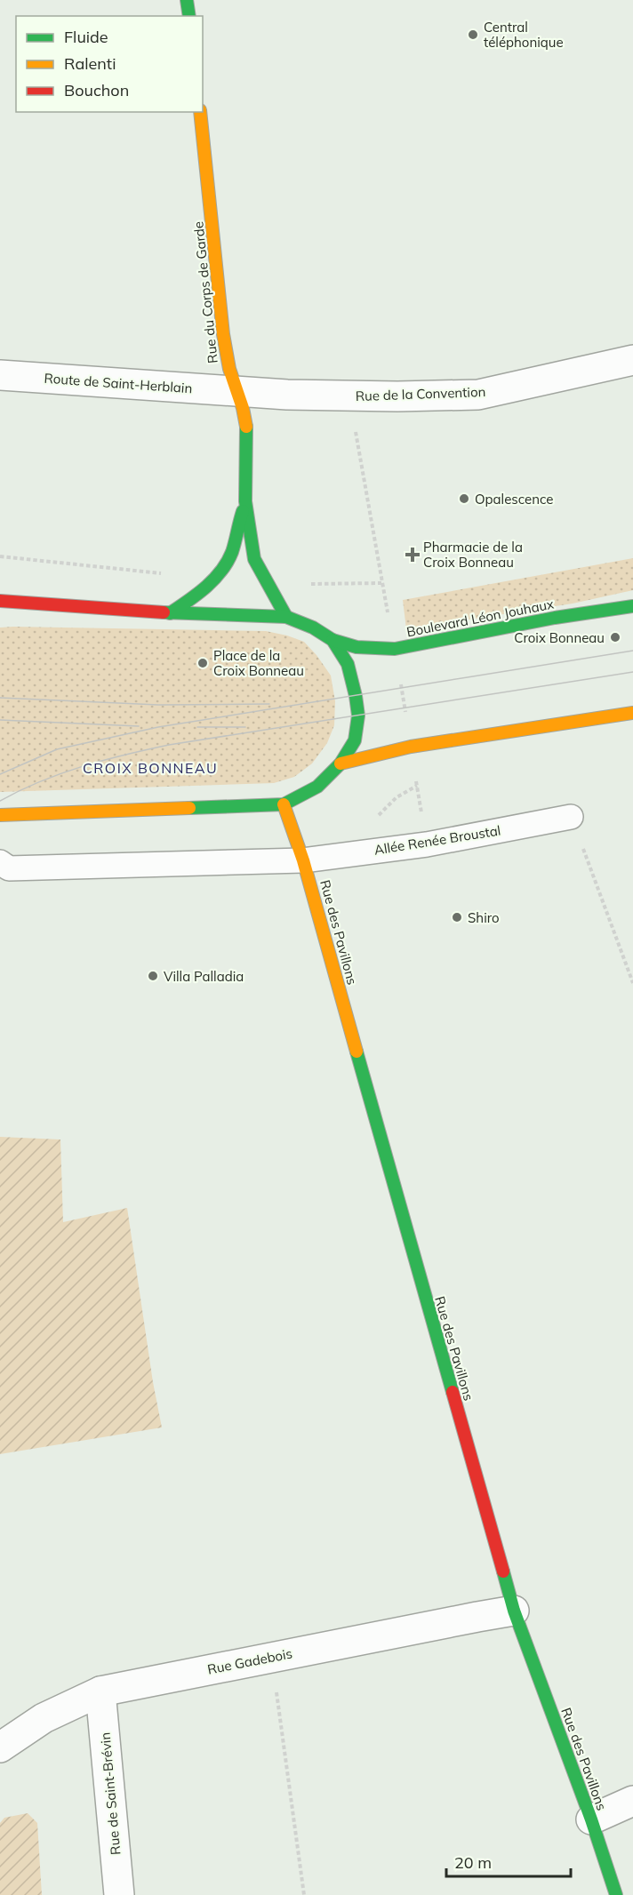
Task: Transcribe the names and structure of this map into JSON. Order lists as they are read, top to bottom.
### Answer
{
  "streets": {
    "street": [
      "Rue du Corps de Garde",
      "Route de Saint-Herblain",
      "Rue de la Convention",
      "Boulevard Léon Jouhaux",
      "Rue des Pavillons",
      "Rue Gadebois",
      "Rue de Saint-Brévin"
    ],
    "lane": ["Allée Renée Broustal"]
  },
  "crossings": [
    ["Rue du Corps de Garde", "Route de Saint-Herblain"],
    ["Rue du Corps de Garde", "Rue de la Convention"],
    ["Route de Saint-Herblain", "Rue de la Convention"],
    ["Allée Renée Broustal", "Rue des Pavillons"],
    ["Rue des Pavillons", "Rue Gadebois"],
    ["Rue Gadebois", "Rue de Saint-Brévin"]
  ],
  "districts": ["CROIX BONNEAU"],
  "places": {
    "other": [
      "Central téléphonique",
      "Opalescence",
      "Croix Bonneau",
      "Place de la Croix Bonneau",
      "Shiro",
      "Villa Palladia"
    ],
    "health": ["Pharmacie de la Croix Bonneau"]
  },
  "legend": ["Fluide", "Ralenti", "Bouchon"],
  "scale_bar": "20 m"
}
